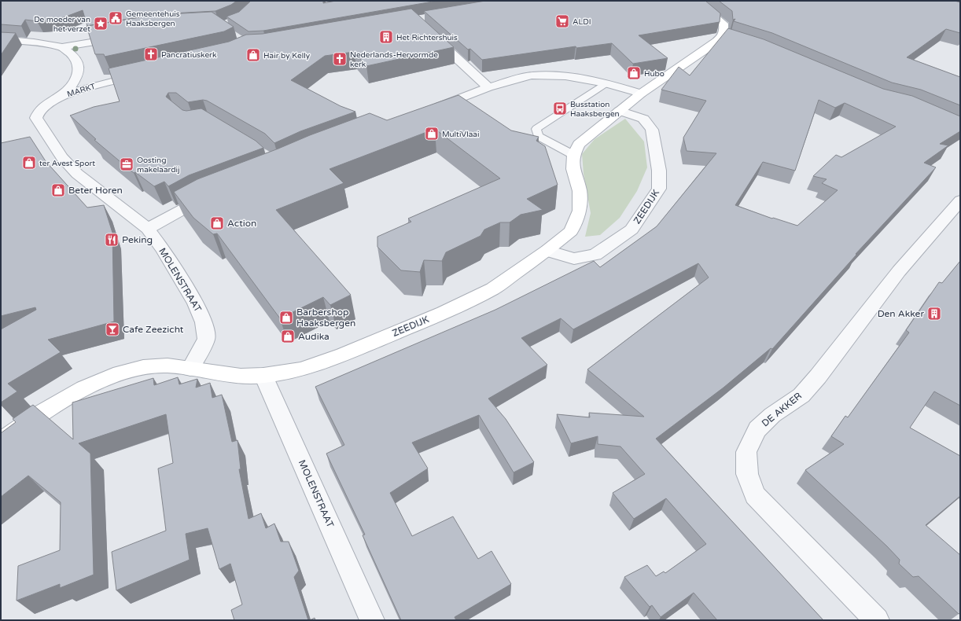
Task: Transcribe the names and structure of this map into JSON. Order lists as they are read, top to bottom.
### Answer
{
  "streets": {
    "main road": ["ZEEDIJK"],
    "street": ["MARKT", "MOLENSTRAAT", "DE AKKER"]
  },
  "crossings": [
    ["MARKT", "MOLENSTRAAT"],
    ["ZEEDIJK", "MOLENSTRAAT"]
  ],
  "places": {
    "public building": ["Gemeentehuis Haaksbergen"],
    "supermarket": ["ALDI"],
    "place": ["De moeder van het verzet"],
    "building": ["Het Richtershuis", "Den Akker"],
    "church": ["Pancratiuskerk", "Nederlands-Hervormde kerk"],
    "shop": [
      "Hair by Kelly",
      "Hubo",
      "MultiVlaai",
      "ter Avest Sport",
      "Beter Horen",
      "Action",
      "Barbershop Haaksbergen",
      "Audika"
    ],
    "bus stop": ["Busstation Haaksbergen"],
    "office": ["Oosting makelaardij"],
    "restaurant": ["Peking"],
    "bar": ["Cafe Zeezicht"]
  }
}
